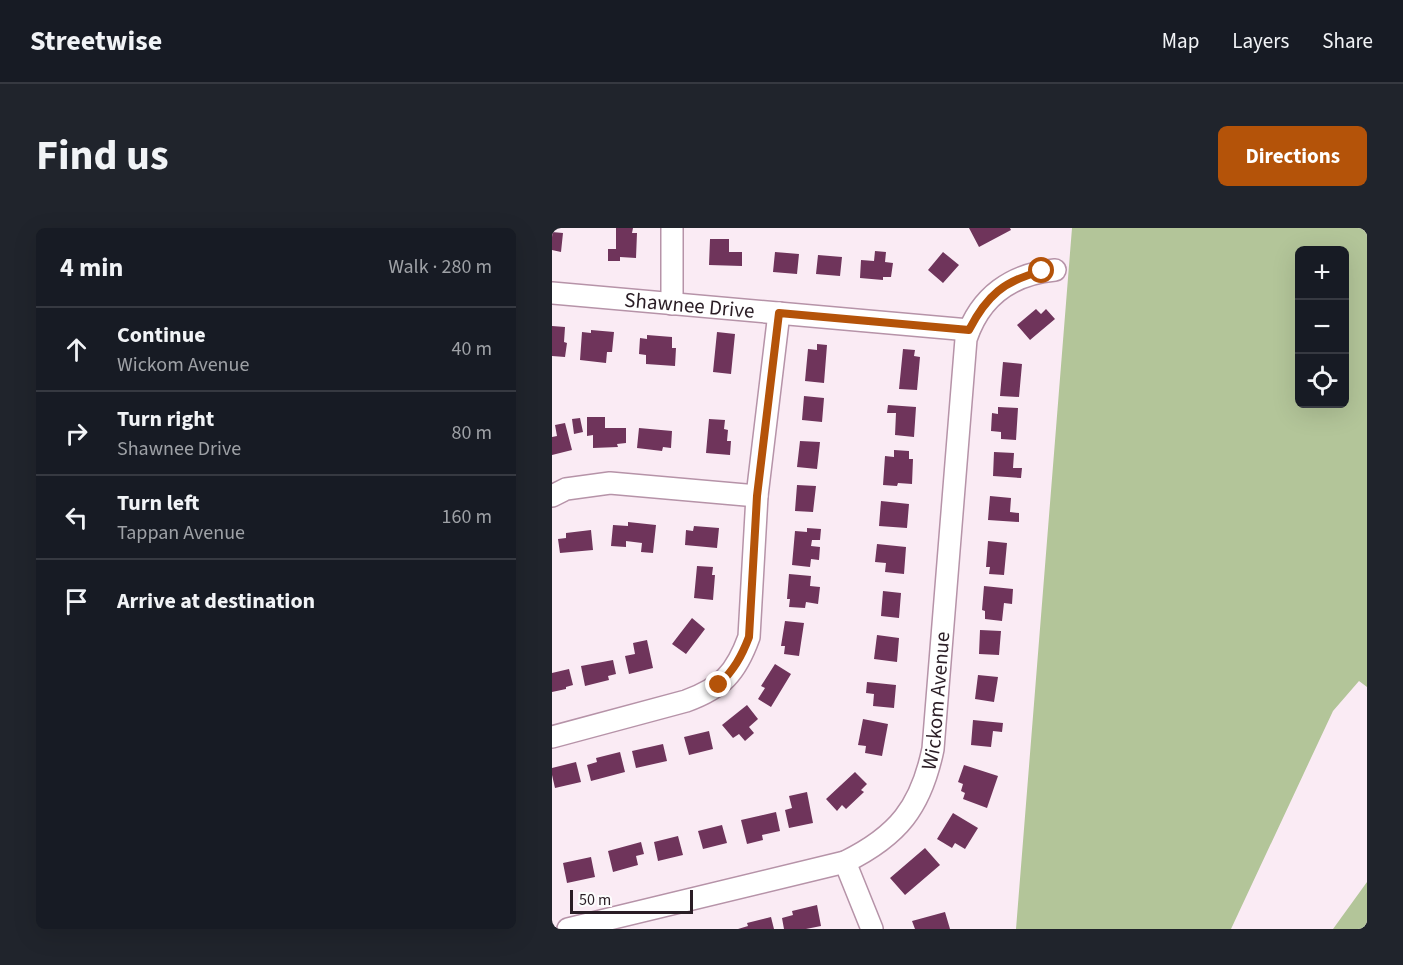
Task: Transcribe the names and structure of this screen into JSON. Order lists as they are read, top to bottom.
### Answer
{
  "streets": {
    "street": ["Shawnee Drive", "Wickom Avenue"]
  },
  "crossings": [
    ["Shawnee Drive", "Wickom Avenue"]
  ],
  "scale_bar": "50 m",
  "page": {
    "header": "Streetwise",
    "nav": ["Map", "Layers", "Share"],
    "title": "Find us",
    "buttons": "Directions",
    "heading": ["4 min", "Walk · 280 m"],
    "map_buttons": ["+", "−"],
    "list": [
      ["Continue", "Wickom Avenue", "40 m"],
      ["Turn right", "Shawnee Drive", "80 m"],
      ["Turn left", "Tappan Avenue", "160 m"],
      "Arrive at destination"
    ],
    "scale": "50 m"
  }
}
